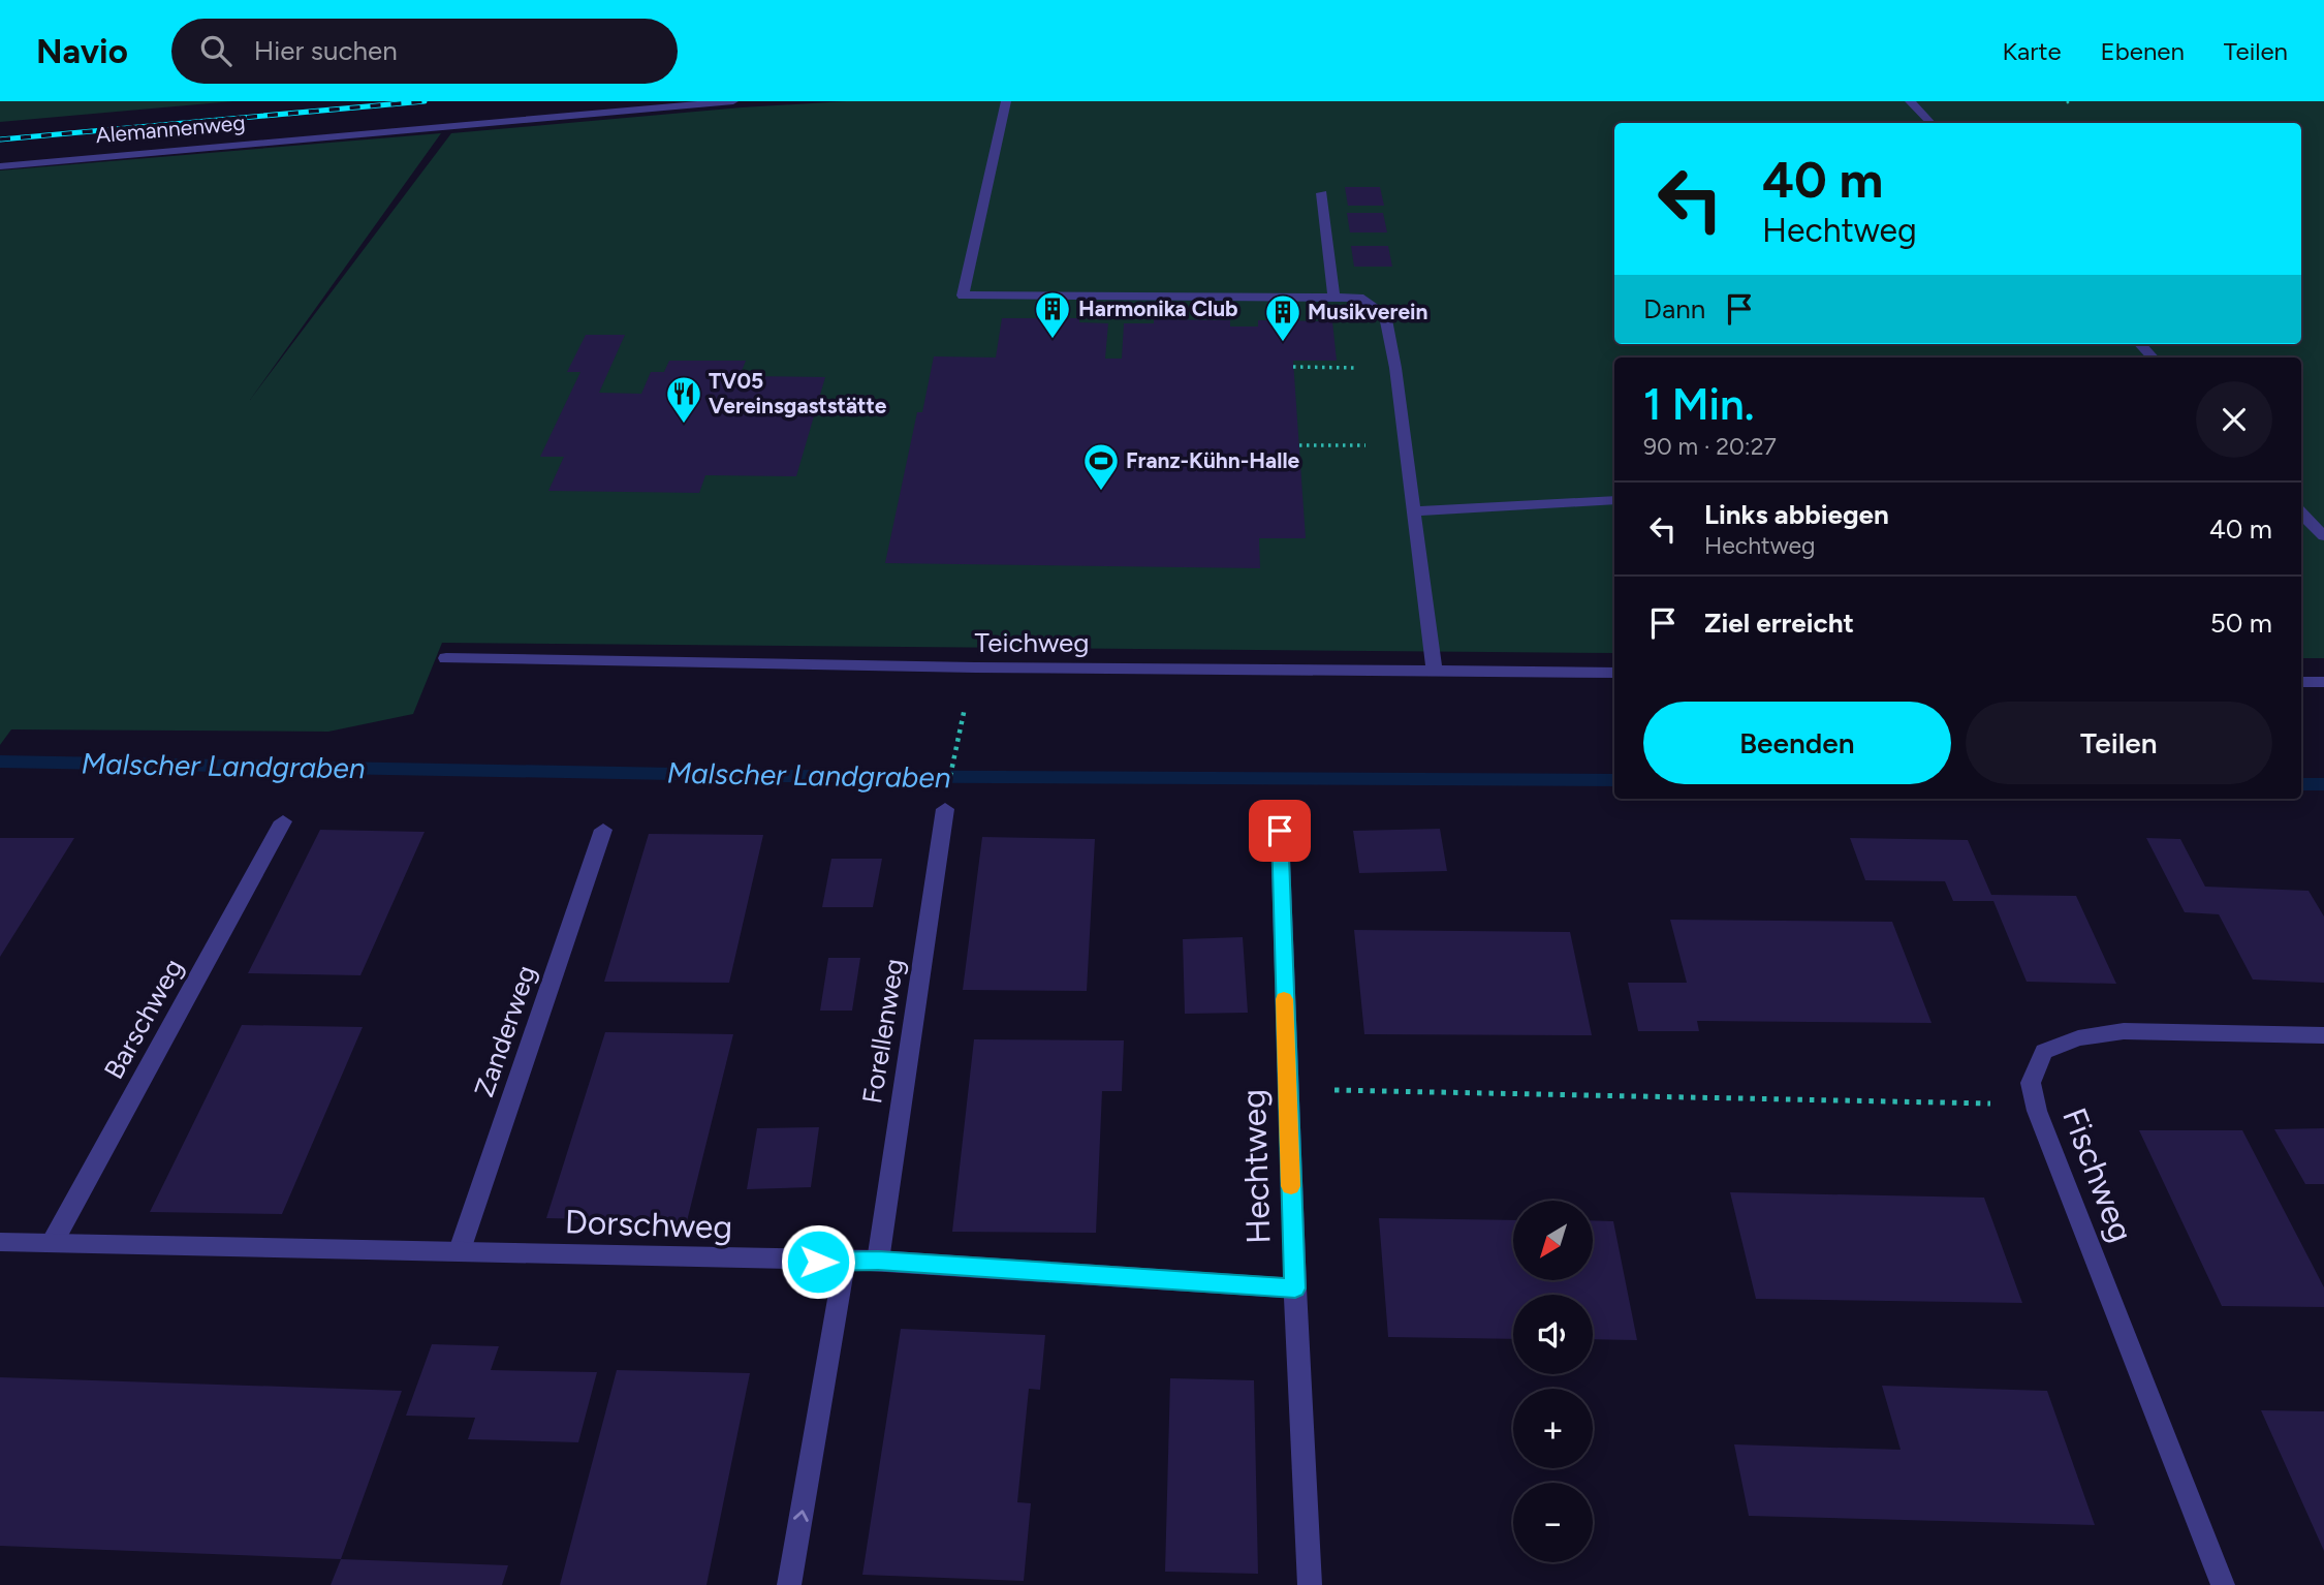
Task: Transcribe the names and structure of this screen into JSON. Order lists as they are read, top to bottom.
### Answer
{
  "streets": {
    "street": [
      "Alemannenweg",
      "Teichweg",
      "Barschweg",
      "Zanderweg",
      "Forellenweg",
      "Hechtweg",
      "Fischweg",
      "Dorschweg"
    ]
  },
  "crossings": [
    ["Barschweg", "Dorschweg"],
    ["Zanderweg", "Dorschweg"],
    ["Forellenweg", "Dorschweg"],
    ["Hechtweg", "Dorschweg"]
  ],
  "water": ["Malscher Landgraben"],
  "places": {
    "building": ["Harmonika Club", "Musikverein"],
    "restaurant": ["TV05 Vereinsgaststätte"],
    "sports": ["Franz-Kühn-Halle"]
  },
  "north": "bottom left",
  "page": {
    "header": "Navio",
    "search": "Hier suchen",
    "nav": ["Karte", "Ebenen", "Teilen"],
    "turn": ["40 m", "Hechtweg"],
    "then": "Dann",
    "heading": ["1 Min.", "90 m · 20:27"],
    "list": [
      {
        "name": "Links abbiegen",
        "note": "Hechtweg",
        "value": "40 m"
      },
      {
        "name": "Ziel erreicht",
        "value": "50 m"
      }
    ],
    "buttons": ["Beenden", "Teilen"],
    "map_buttons": ["+", "−"]
  }
}
